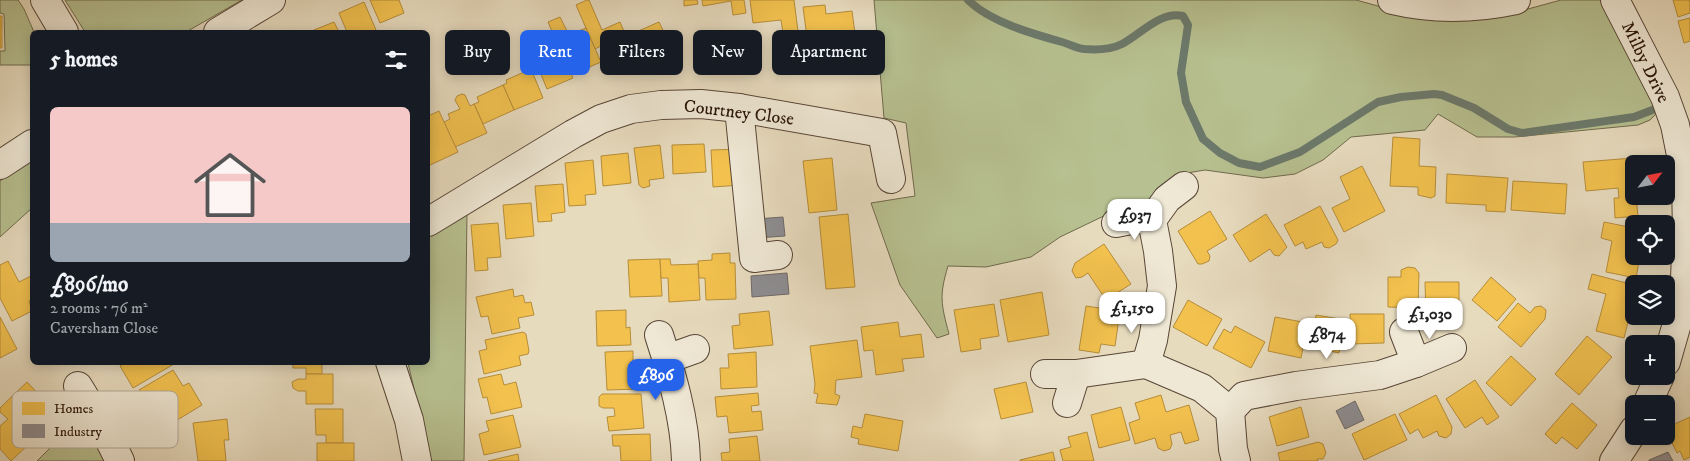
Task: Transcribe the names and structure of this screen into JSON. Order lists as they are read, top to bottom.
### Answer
{
  "streets": {
    "street": ["Milby Drive", "Courtney Close"]
  },
  "legend": ["Homes", "Industry"],
  "north": "top right",
  "page": {
    "chip": [
      "Buy",
      "Rent",
      "Filters",
      "New",
      "Apartment"
    ],
    "heading": "5 homes",
    "list": [
      {
        "name": "£896/mo",
        "note": "2 rooms · 76 m² · Caversham Close"
      }
    ],
    "map_buttons": ["+", "−"],
    "price": [
      "£937",
      "£1,150",
      "£1,030",
      "£874",
      "£896"
    ]
  }
}
